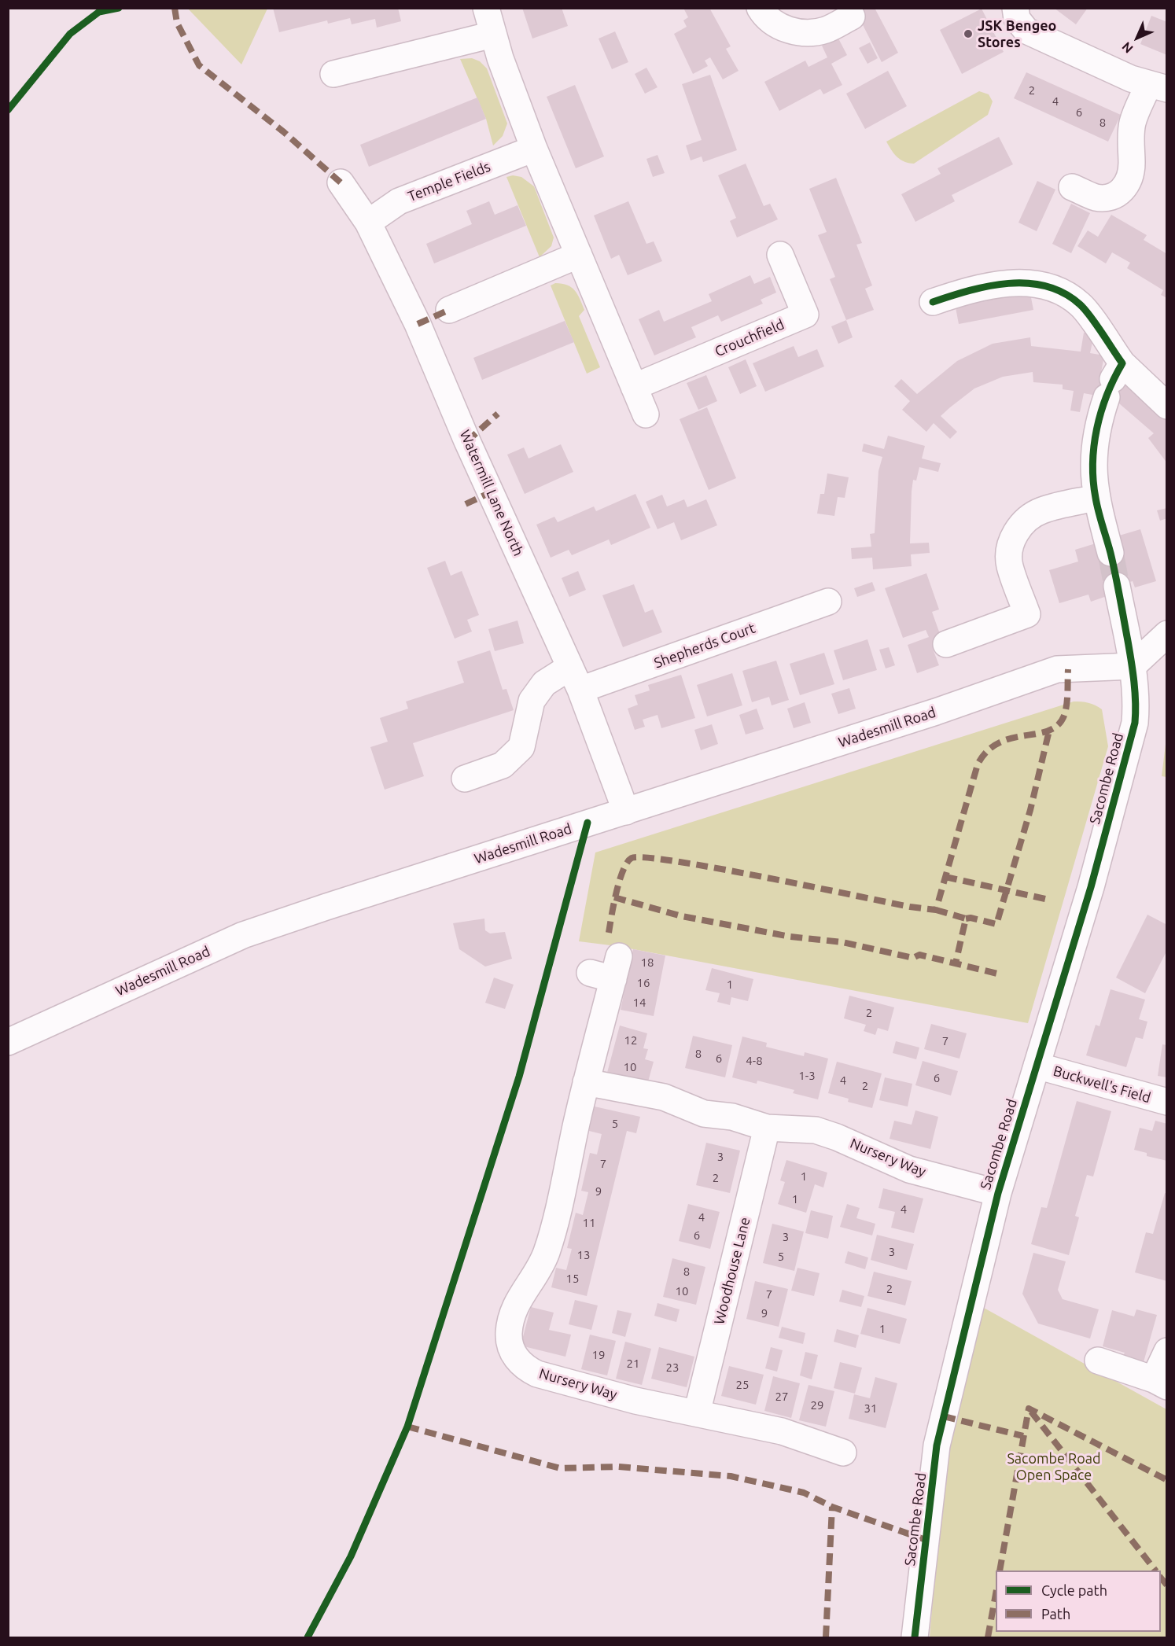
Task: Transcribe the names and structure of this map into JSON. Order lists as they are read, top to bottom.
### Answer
{
  "streets": {
    "street": [
      "Temple Fields",
      "Crouchfield",
      "Watermill Lane North",
      "Shepherds Court",
      "Wadesmill Road",
      "Sacombe Road",
      "Buckwell's Field",
      "Nursery Way",
      "Woodhouse Lane"
    ]
  },
  "crossings": [
    ["Temple Fields", "Watermill Lane North"],
    ["Watermill Lane North", "Shepherds Court"],
    ["Watermill Lane North", "Wadesmill Road"],
    ["Wadesmill Road", "Sacombe Road"],
    ["Sacombe Road", "Buckwell's Field"],
    ["Sacombe Road", "Nursery Way"],
    ["Nursery Way", "Woodhouse Lane"]
  ],
  "parks": ["Sacombe Road Open Space"],
  "places": ["JSK Bengeo Stores"],
  "house_numbers": [
    "2",
    "4",
    "6",
    "8",
    "18",
    "16",
    "1",
    "14",
    "2",
    "12",
    "7",
    "8",
    "6",
    "4-8",
    "10",
    "1-3",
    "6",
    "4",
    "2",
    "5",
    "3",
    "7",
    "1",
    "2",
    "9",
    "1",
    "4",
    "4",
    "11",
    "6",
    "3",
    "3",
    "13",
    "5",
    "8",
    "15",
    "2",
    "10",
    "7",
    "9",
    "1",
    "19",
    "21",
    "23",
    "25",
    "27",
    "29",
    "31"
  ],
  "legend": ["Cycle path", "Path"],
  "north": "bottom left"
}
